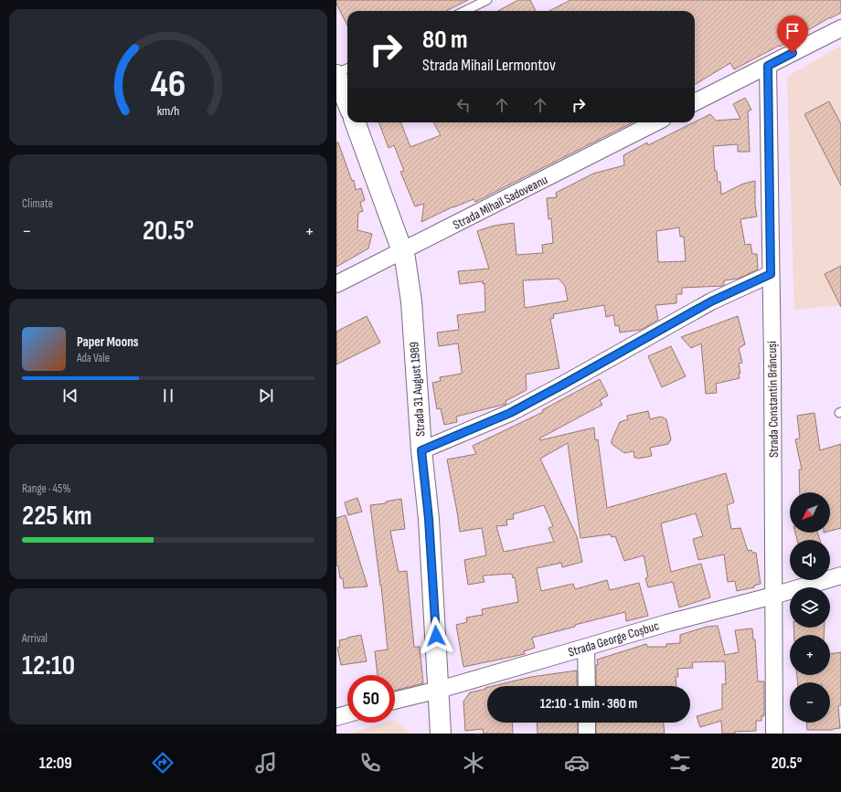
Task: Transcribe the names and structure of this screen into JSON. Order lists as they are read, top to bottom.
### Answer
{
  "streets": {
    "main road": ["Strada 31 August 1989"],
    "street": ["Strada Mihail Sadoveanu", "Strada Constantin Brâncuși", "Strada George Coșbuc"]
  },
  "crossings": [
    ["Strada Mihail Sadoveanu", "Strada 31 August 1989"],
    ["Strada 31 August 1989", "Strada George Coșbuc"],
    ["Strada Constantin Brâncuși", "Strada George Coșbuc"]
  ],
  "north": "bottom left",
  "page": {
    "turn": ["80 m", "Strada Mihail Lermontov"],
    "tile": [
      "Climate",
      ["Range · 45%", "225 km"],
      ["Arrival", "12:10"]
    ],
    "heat": ["−", "20.5°", "+"],
    "song": ["Paper Moons", "Ada Vale"],
    "map_buttons": ["+", "−"],
    "limit": "50",
    "trip": "12:10 · 1 min · 360 m",
    "tabs": ["12:09", "20.5°"],
    "gauge": ["46", "km/h"]
  }
}
